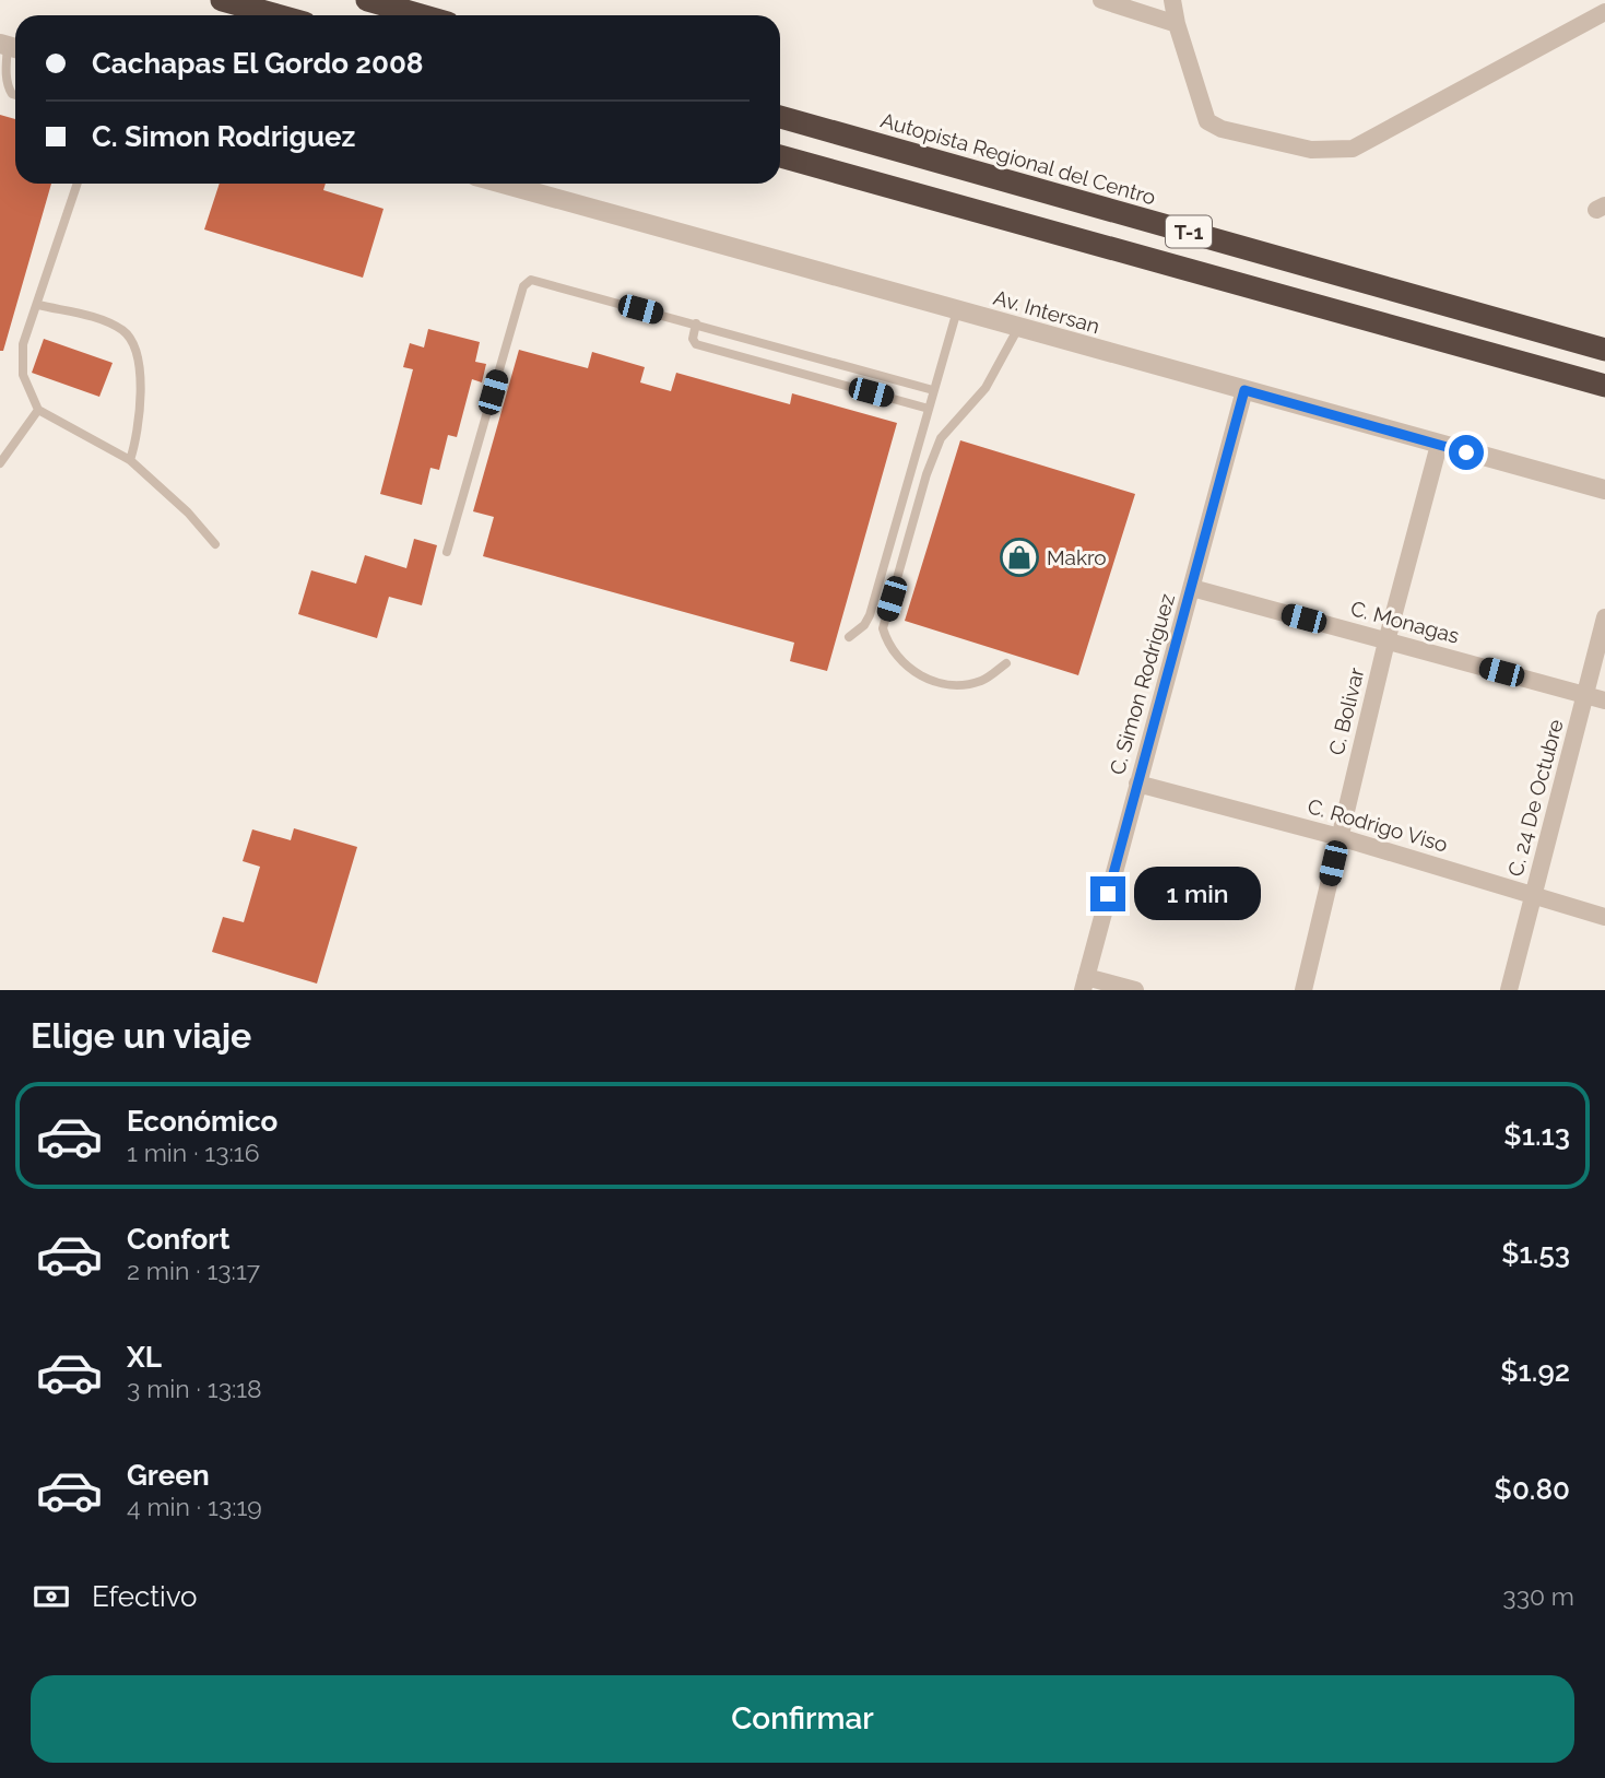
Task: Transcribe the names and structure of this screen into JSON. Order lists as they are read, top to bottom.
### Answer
{
  "streets": {
    "highway": ["Autopista Regional del Centro", "T-1"],
    "street": [
      "Av. Intersan",
      "C. Monagas",
      "C. Simon Rodriguez",
      "C. Bolivar",
      "C. 24 De Octubre",
      "C. Rodrigo Viso"
    ]
  },
  "crossings": [
    ["Av. Intersan", "C. Simon Rodriguez"],
    ["Av. Intersan", "C. Bolivar"],
    ["C. Monagas", "C. Simon Rodriguez"],
    ["C. Monagas", "C. Bolivar"],
    ["C. Monagas", "C. 24 De Octubre"],
    ["C. Simon Rodriguez", "C. Rodrigo Viso"],
    ["C. Bolivar", "C. Rodrigo Viso"],
    ["C. 24 De Octubre", "C. Rodrigo Viso"]
  ],
  "places": {
    "shop": ["Makro"]
  },
  "page": {
    "banner": ["Cachapas El Gordo 2008", "C. Simon Rodriguez"],
    "bubble": "1 min",
    "heading": "Elige un viaje",
    "list": [
      {
        "name": "Económico",
        "note": "1 min · 13:16",
        "value": "$1.13"
      },
      {
        "name": "Confort",
        "note": "2 min · 13:17",
        "value": "$1.53"
      },
      {
        "name": "XL",
        "note": "3 min · 13:18",
        "value": "$1.92"
      },
      {
        "name": "Green",
        "note": "4 min · 13:19",
        "value": "$0.80"
      }
    ],
    "pay": ["Efectivo", "330 m"],
    "buttons": "Confirmar"
  }
}
